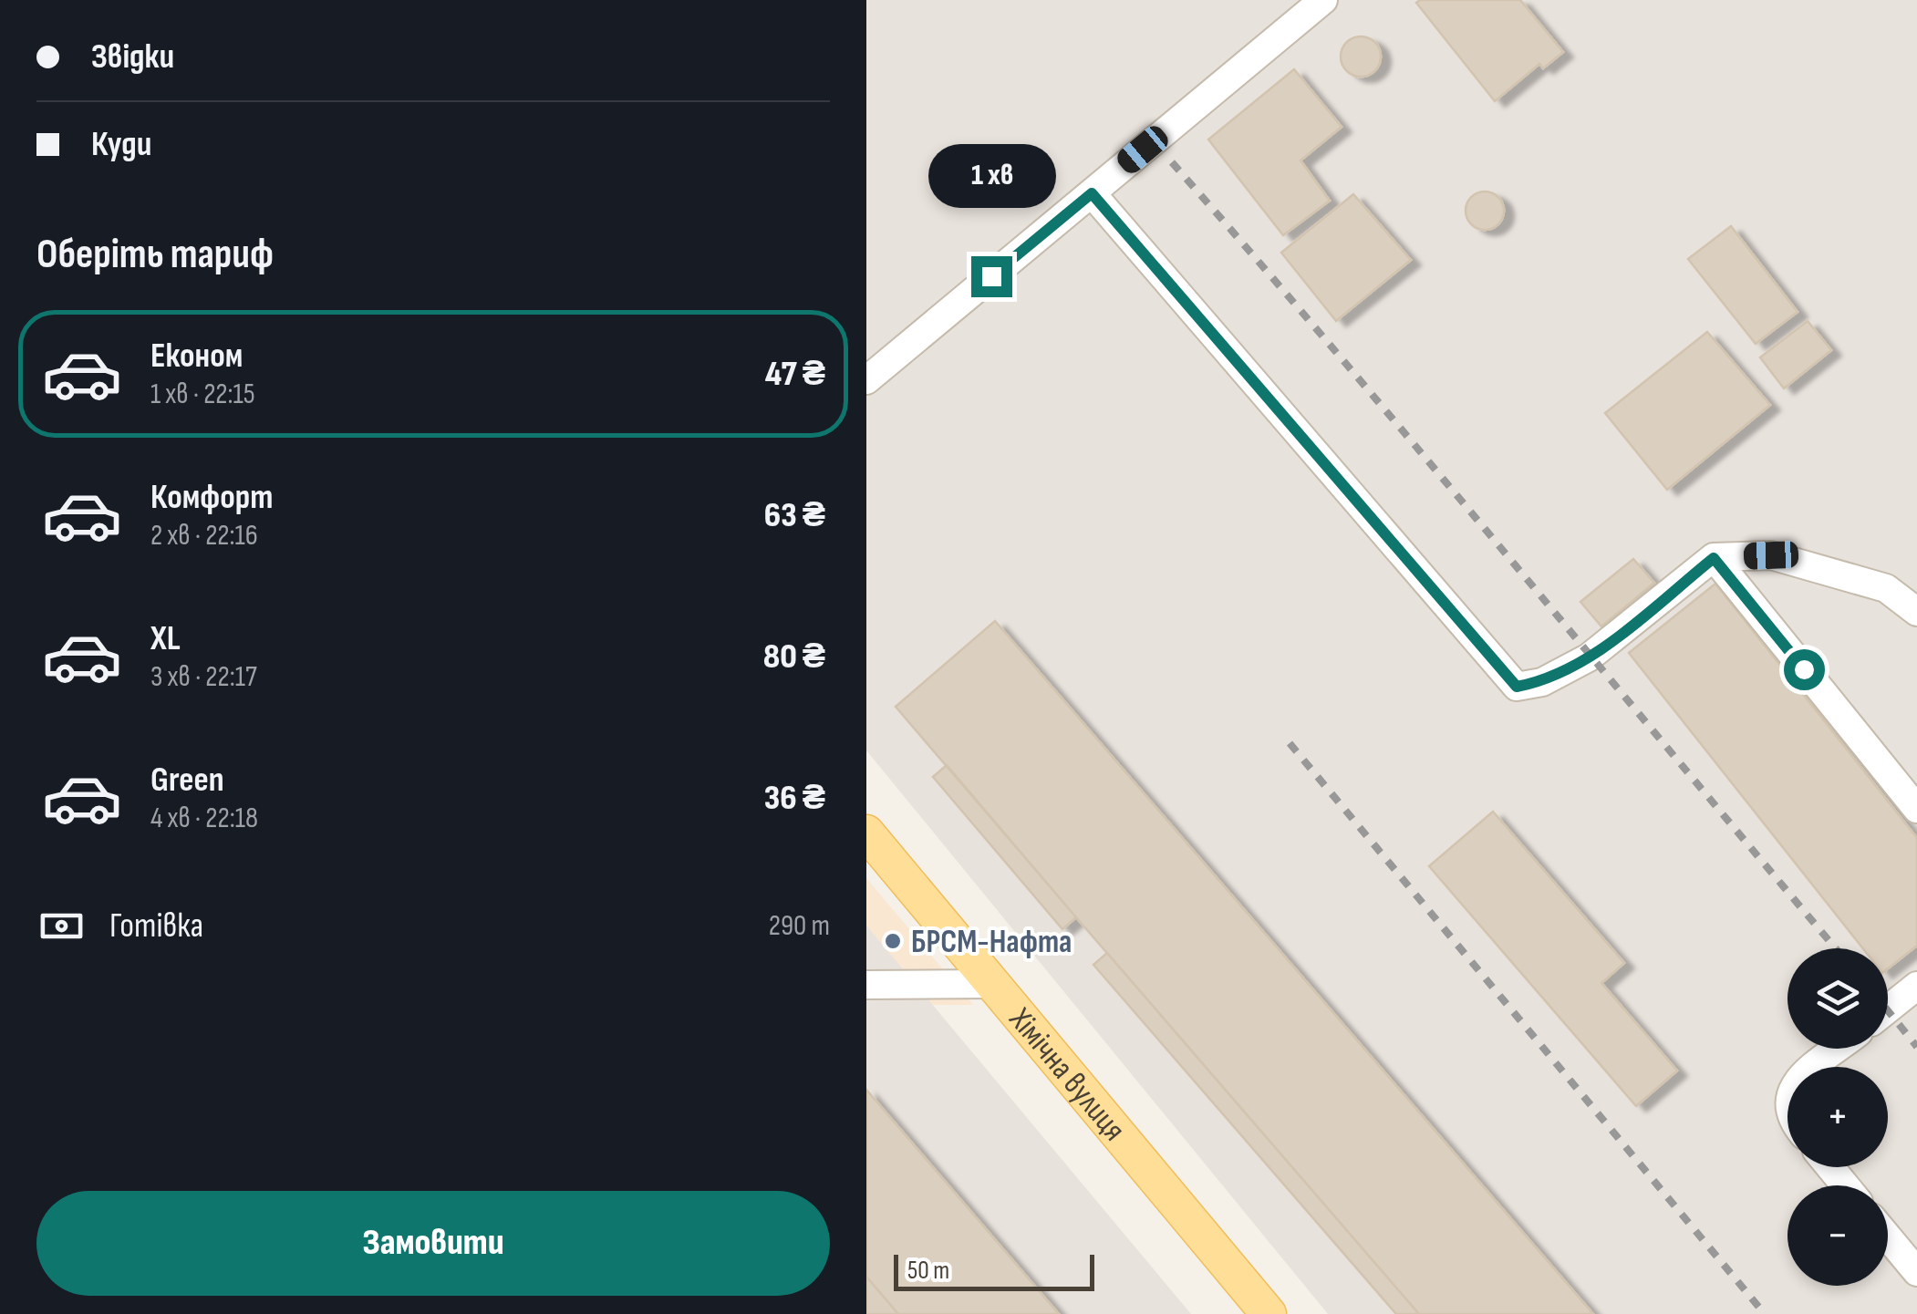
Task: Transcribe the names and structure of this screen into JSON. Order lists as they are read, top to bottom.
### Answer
{
  "streets": {
    "main road": ["Хімічна вулиця"]
  },
  "places": ["БРСМ-Нафта"],
  "scale_bar": "50 m",
  "page": {
    "banner": ["Звідки", "Куди"],
    "bubble": "1 хв",
    "heading": "Оберіть тариф",
    "list": [
      {
        "name": "Економ",
        "note": "1 хв · 22:15",
        "value": "47 ₴"
      },
      {
        "name": "Комфорт",
        "note": "2 хв · 22:16",
        "value": "63 ₴"
      },
      {
        "name": "XL",
        "note": "3 хв · 22:17",
        "value": "80 ₴"
      },
      {
        "name": "Green",
        "note": "4 хв · 22:18",
        "value": "36 ₴"
      }
    ],
    "pay": ["Готівка", "290 m"],
    "map_buttons": ["+", "−"],
    "buttons": "Замовити",
    "scale": "50 m"
  }
}
